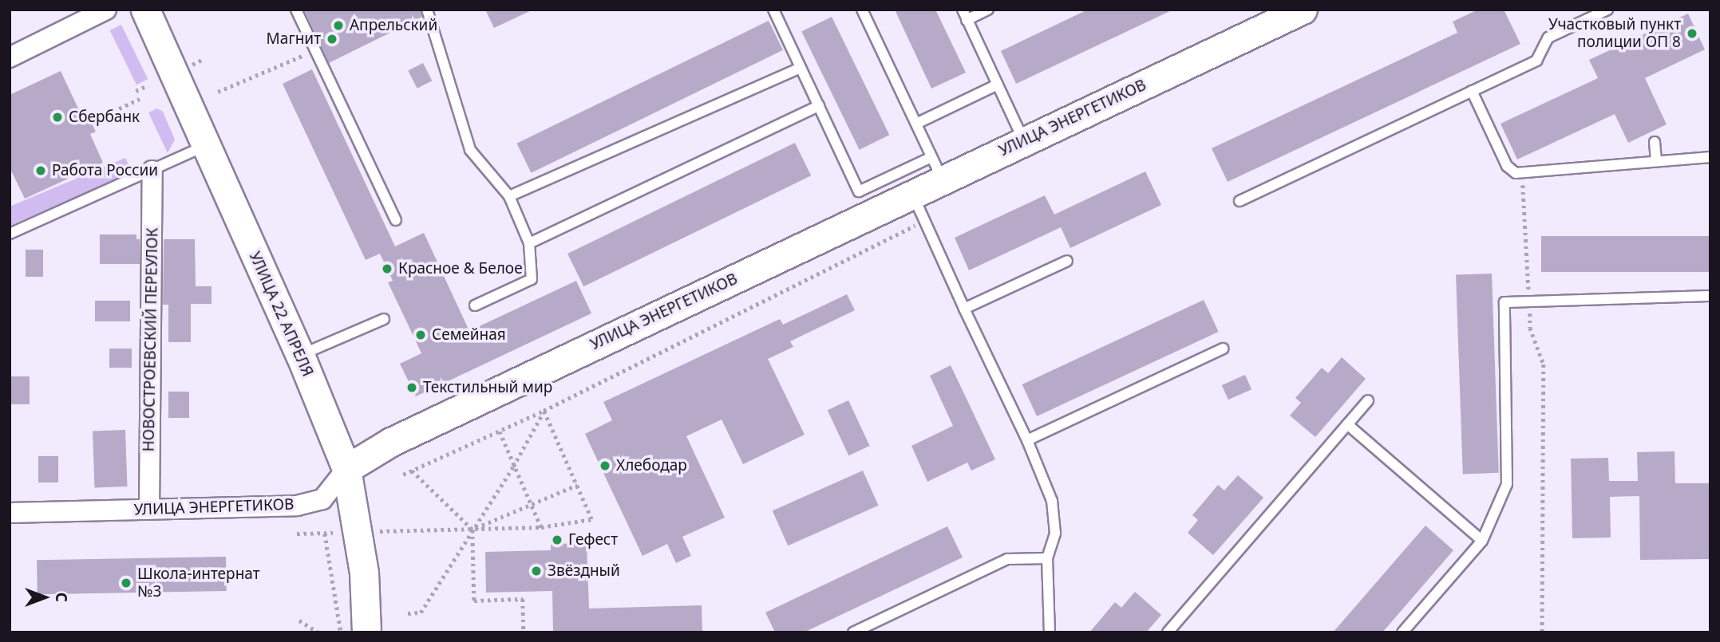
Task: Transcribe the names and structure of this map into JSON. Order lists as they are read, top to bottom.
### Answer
{
  "streets": {
    "main road": ["УЛИЦА ЭНЕРГЕТИКОВ", "УЛИЦА 22 АПРЕЛЯ"],
    "street": ["НОВОСТРОЕВСКИЙ ПЕРЕУЛОК"]
  },
  "crossings": [
    ["УЛИЦА ЭНЕРГЕТИКОВ", "УЛИЦА 22 АПРЕЛЯ"],
    ["УЛИЦА ЭНЕРГЕТИКОВ", "НОВОСТРОЕВСКИЙ ПЕРЕУЛОК"]
  ],
  "places": [
    "Апрельский",
    "Участковый пункт полиции ОП 8",
    "Магнит",
    "Сбербанк",
    "Работа России",
    "Красное & Белое",
    "Семейная",
    "Текстильный мир",
    "Хлебодар",
    "Гефест",
    "Звёздный",
    "Школа-интернат №3"
  ],
  "north": "right"
}
